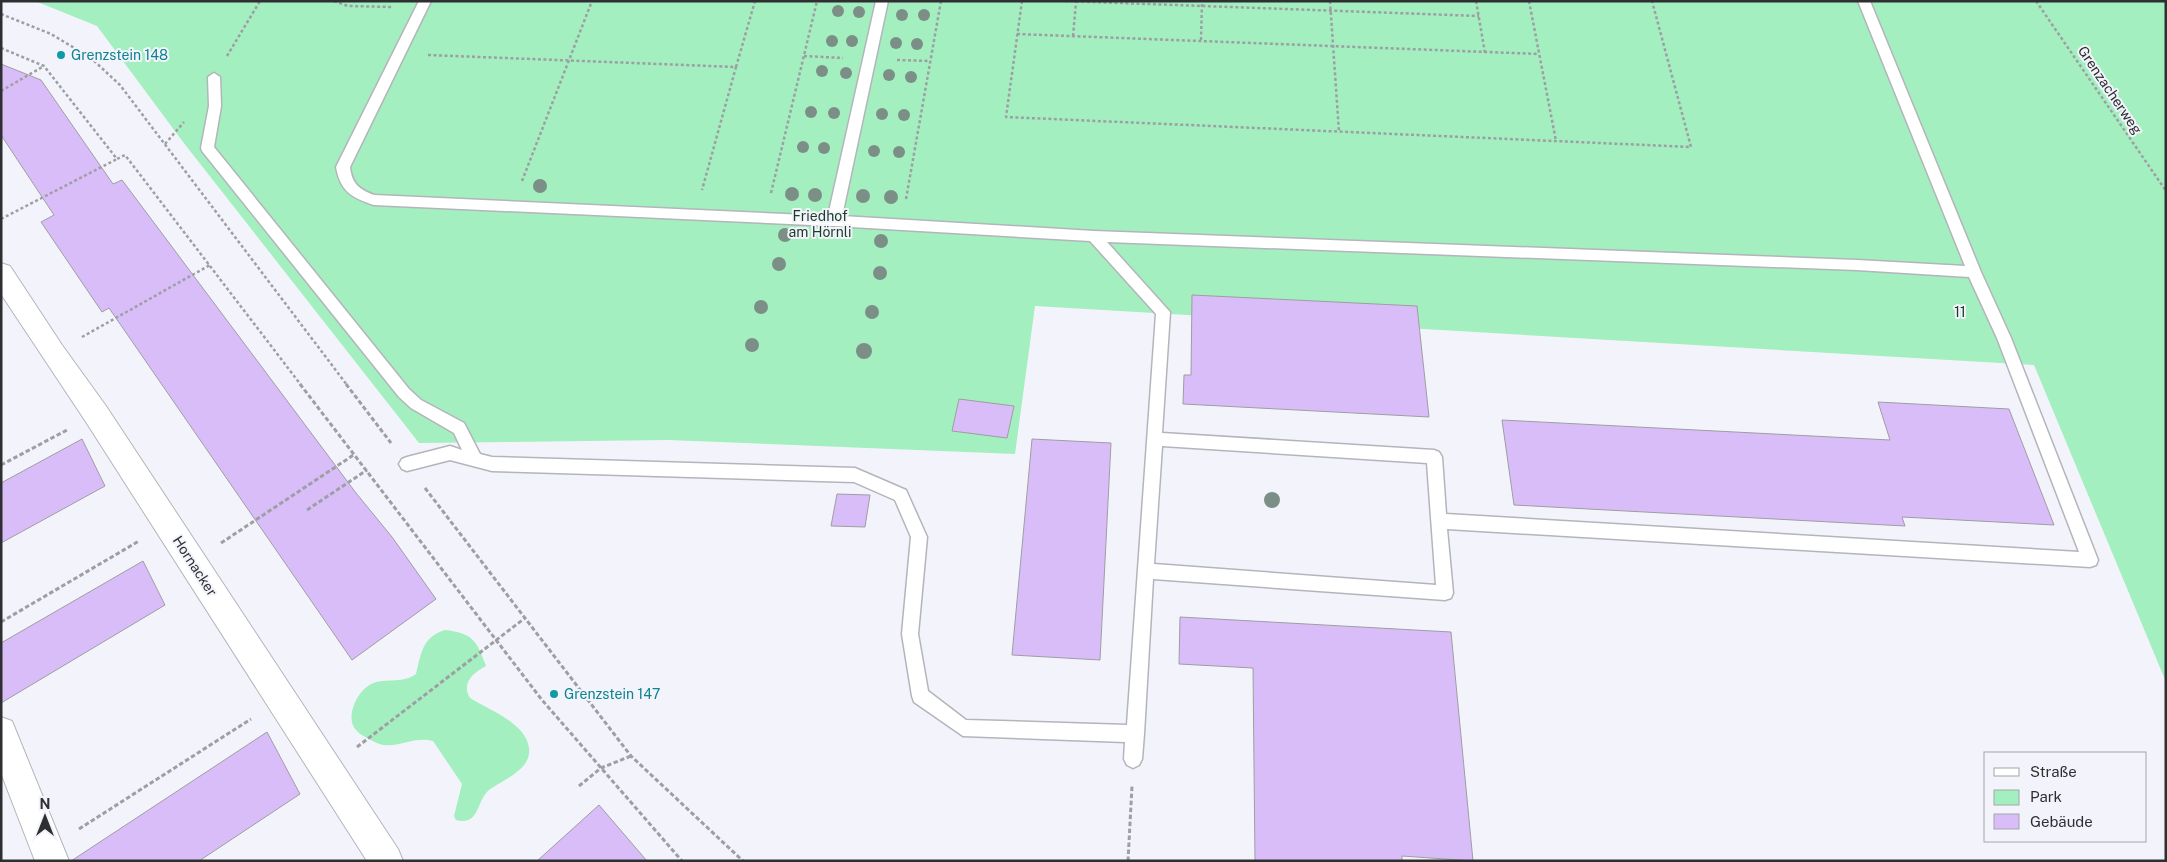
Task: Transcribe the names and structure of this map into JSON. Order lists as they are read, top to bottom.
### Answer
{
  "streets": {
    "street": ["Hornacker"],
    "path": ["Grenzacherweg"]
  },
  "parks": ["Friedhof am Hörnli", "11"],
  "places": ["Grenzstein 148", "Grenzstein 147"],
  "legend": ["Straße", "Park", "Gebäude"],
  "north": "top"
}
